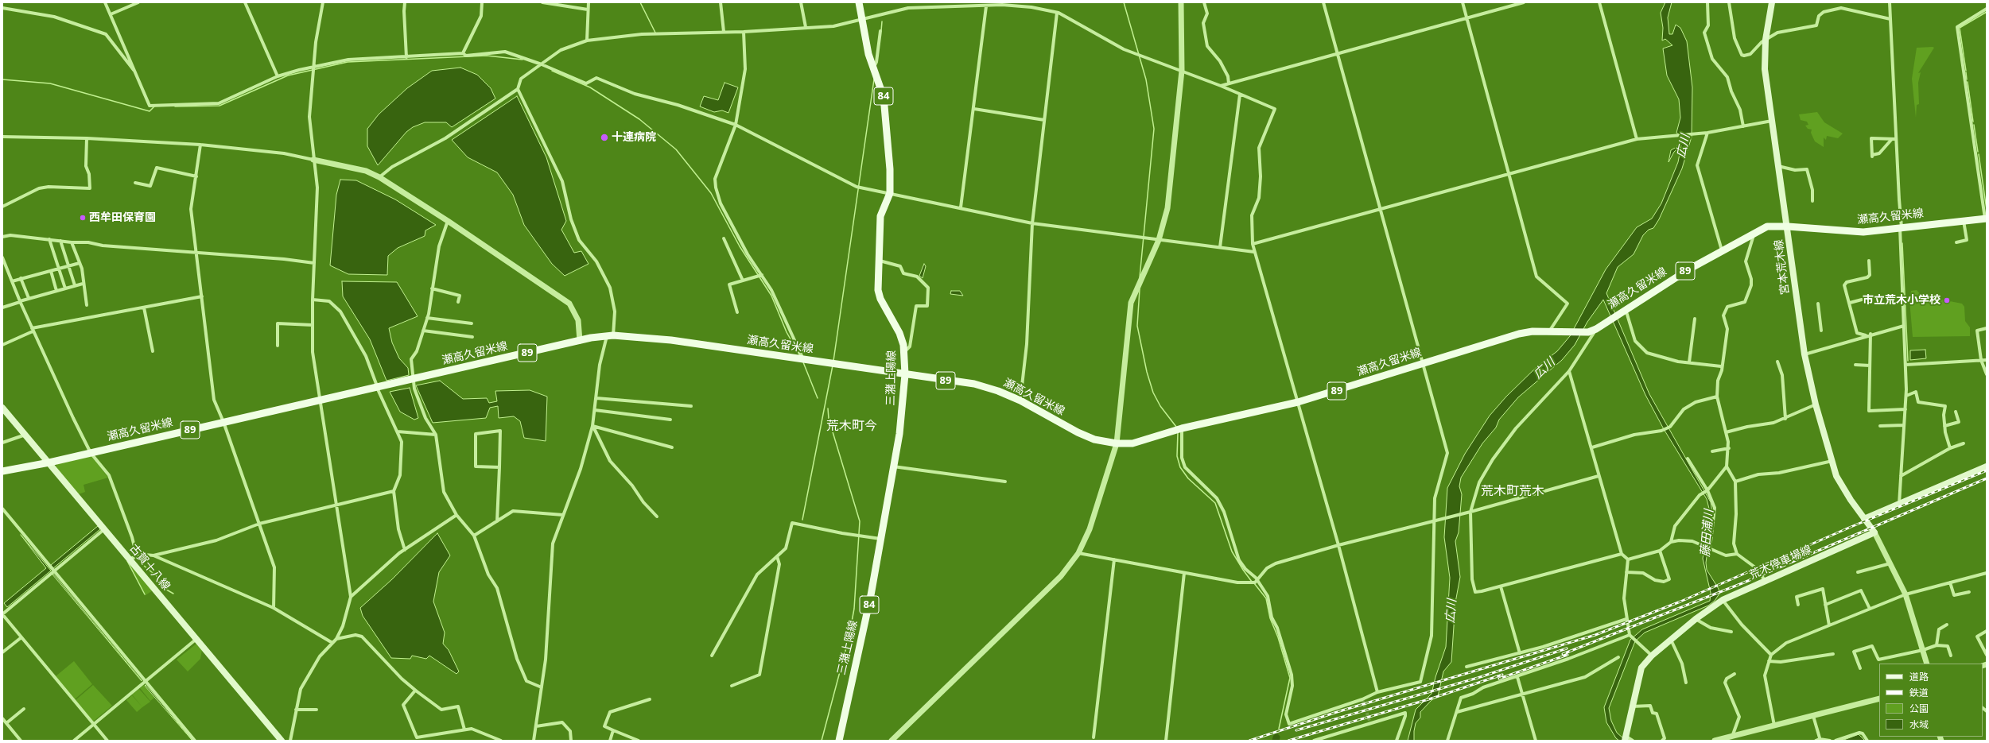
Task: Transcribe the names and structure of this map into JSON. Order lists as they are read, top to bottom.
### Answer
{
  "streets": {
    "main road": [
      "84",
      "瀬高久留米線",
      "宮本荒木線",
      "89",
      "三潴上陽線",
      "荒木停車場線",
      "古賀十八線"
    ]
  },
  "crossings": [
    ["瀬高久留米線", "宮本荒木線"],
    ["瀬高久留米線", "三潴上陽線"],
    ["瀬高久留米線", "古賀十八線"]
  ],
  "districts": ["荒木町今", "荒木町荒木"],
  "water": ["広川", "藤田浦川"],
  "places": ["十連病院", "西牟田保育園", "市立荒木小学校"],
  "legend": [
    "道路",
    "鉄道",
    "公園",
    "水域"
  ]
}
